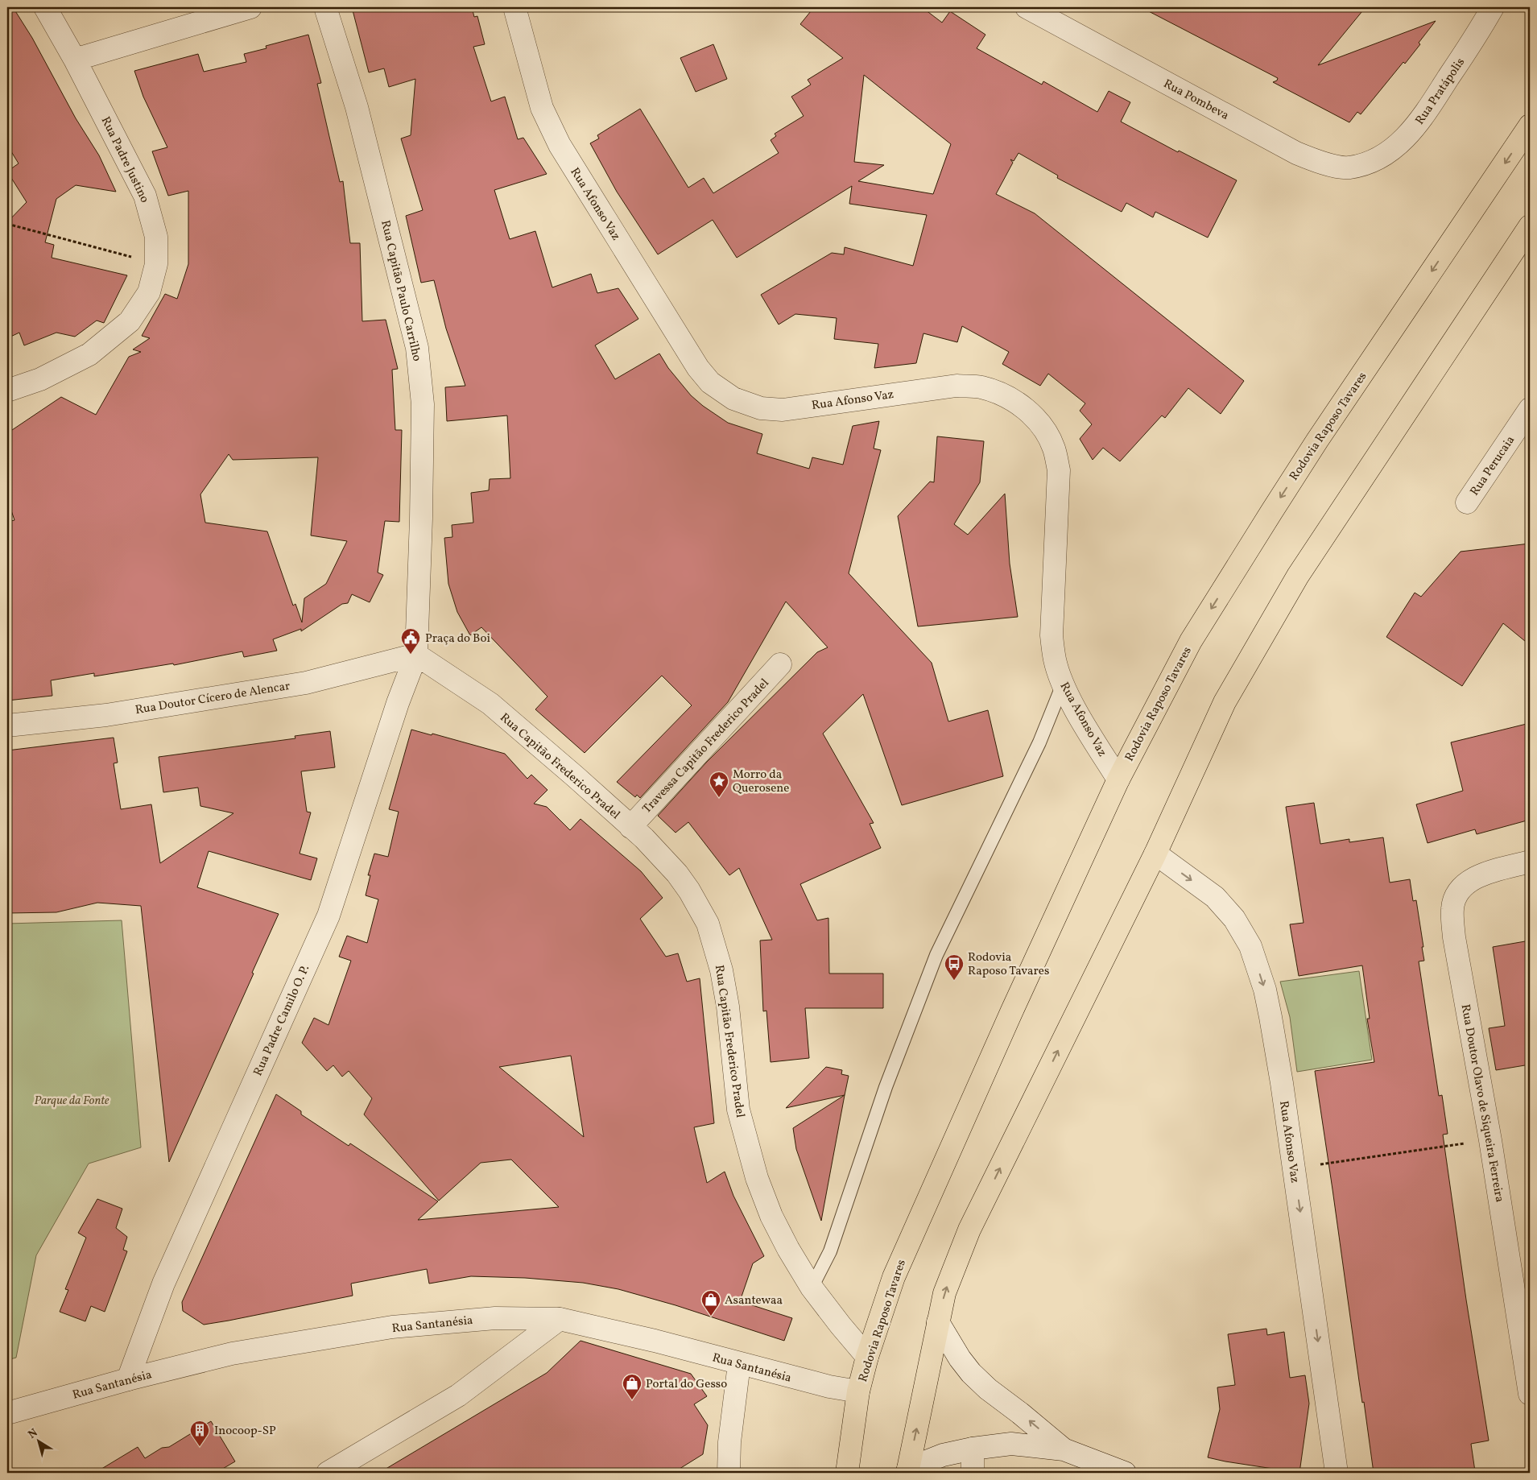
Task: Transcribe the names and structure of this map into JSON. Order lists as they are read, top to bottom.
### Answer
{
  "streets": {
    "highway": ["Rodovia Raposo Tavares"],
    "street": [
      "Rua Pratápolis",
      "Rua Pombeva",
      "Rua Padre Justino",
      "Rua Afonso Vaz",
      "Rua Capitão Paulo Carrilho",
      "Rua Perucaia",
      "Rua Doutor Cícero de Alencar",
      "Travessa Capitão Frederico Pradel",
      "Rua Capitão Frederico Pradel",
      "Rua Padre Camilo O. P.",
      "Rua Doutor Olavo de Siqueira Ferreira",
      "Rua Santanésia"
    ]
  },
  "crossings": [
    ["Rua Pratápolis", "Rua Pombeva"],
    ["Rua Afonso Vaz", "Rodovia Raposo Tavares"],
    ["Rua Capitão Paulo Carrilho", "Rua Doutor Cícero de Alencar"],
    ["Rua Capitão Paulo Carrilho", "Rua Capitão Frederico Pradel"],
    ["Rua Capitão Paulo Carrilho", "Rua Padre Camilo O. P."],
    ["Rodovia Raposo Tavares", "Rua Capitão Frederico Pradel"],
    ["Rodovia Raposo Tavares", "Rua Santanésia"],
    ["Rua Doutor Cícero de Alencar", "Rua Capitão Frederico Pradel"],
    ["Rua Doutor Cícero de Alencar", "Rua Padre Camilo O. P."],
    ["Travessa Capitão Frederico Pradel", "Rua Capitão Frederico Pradel"],
    ["Rua Capitão Frederico Pradel", "Rua Padre Camilo O. P."],
    ["Rua Padre Camilo O. P.", "Rua Santanésia"]
  ],
  "one_way": ["Rua Afonso Vaz"],
  "parks": ["Parque da Fonte"],
  "places": {
    "public building": ["Praça do Boi"],
    "place": ["Morro da Querosene"],
    "bus stop": ["Rodovia Raposo Tavares"],
    "shop": ["Asantewaa", "Portal do Gesso"],
    "building": ["Inocoop-SP"]
  },
  "north": "top left"
}
